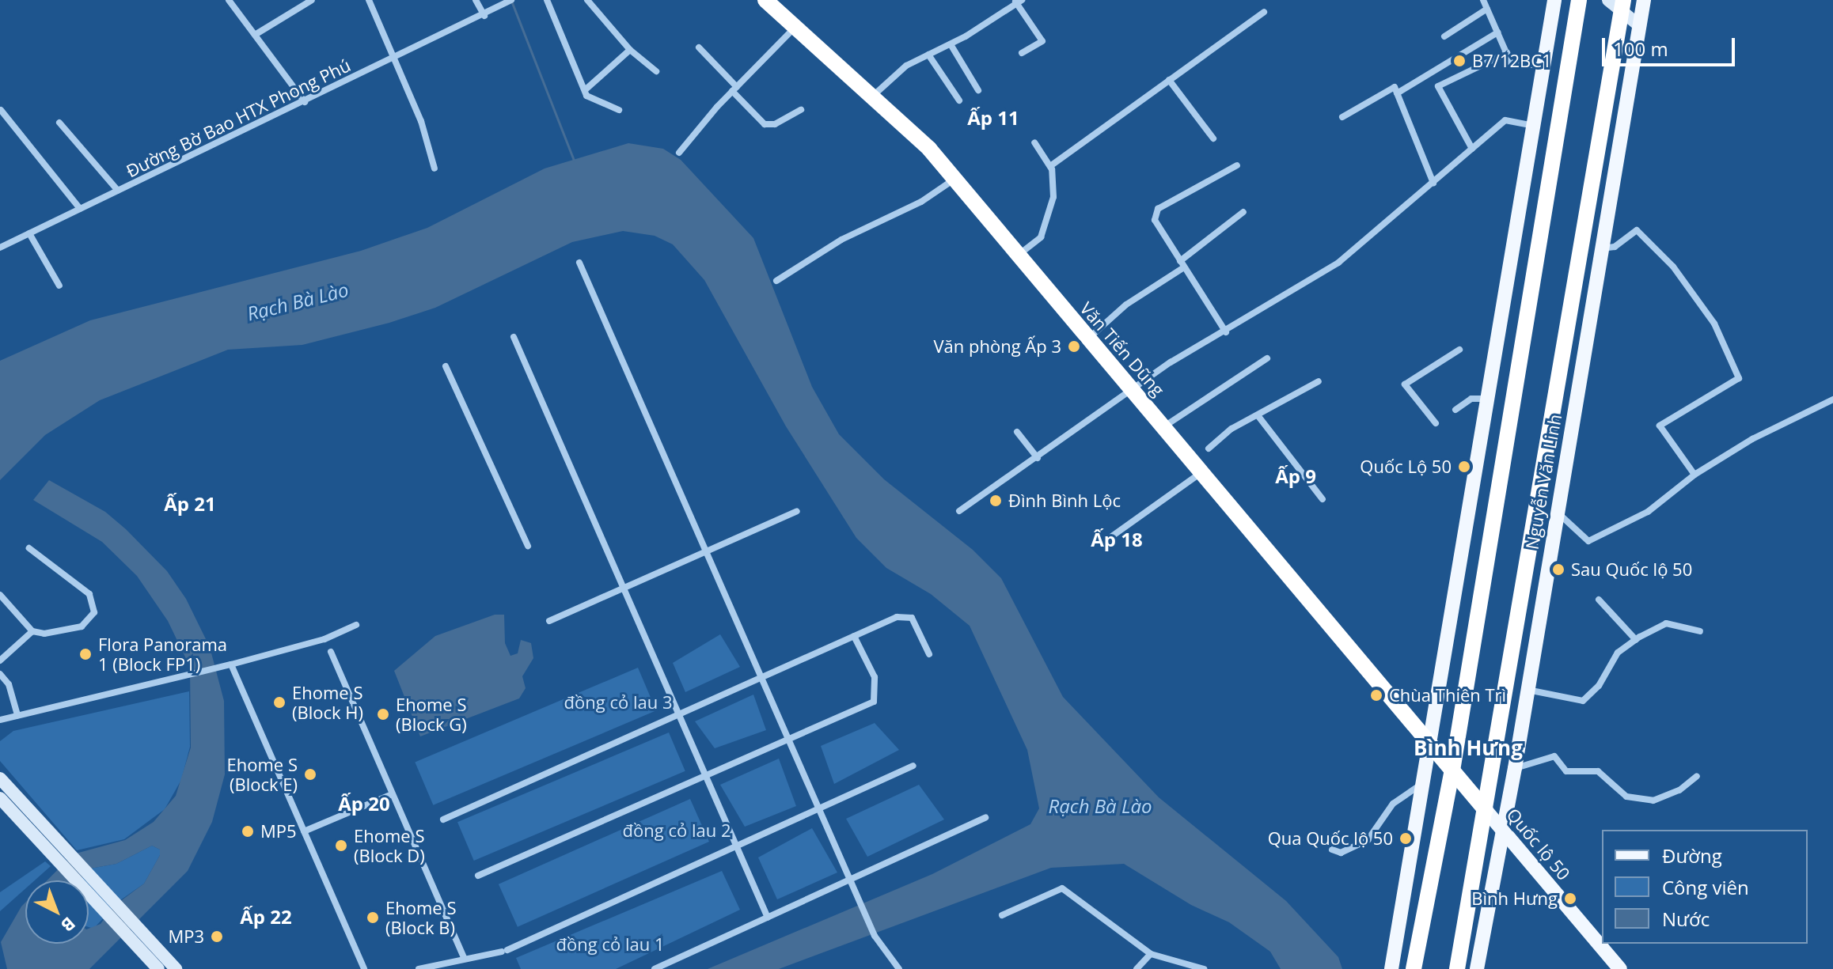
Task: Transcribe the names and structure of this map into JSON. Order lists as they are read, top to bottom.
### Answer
{
  "streets": {
    "highway": ["Văn Tiến Dũng", "Nguyễn Văn Linh", "Quốc lộ 50"],
    "street": ["Đường Bờ Bao HTX Phong Phú"]
  },
  "crossings": [
    ["Văn Tiến Dũng", "Quốc lộ 50"],
    ["Nguyễn Văn Linh", "Quốc lộ 50"]
  ],
  "districts": [
    "Ấp 11",
    "Ấp 9",
    "Ấp 21",
    "Ấp 18",
    "Bình Hưng",
    "Ấp 20",
    "Ấp 22"
  ],
  "water": ["Rạch Bà Lào"],
  "parks": ["đồng cỏ lau 3", "đồng cỏ lau 2", "đồng cỏ lau 1"],
  "places": [
    "B7/12BC1",
    "Văn phòng Ấp 3",
    "Quốc Lộ 50",
    "Đình Bình Lộc",
    "Sau Quốc lộ 50",
    "Flora Panorama 1 (Block FP1)",
    "Chùa Thiên Trì",
    "Ehome S (Block H)",
    "Ehome S (Block G)",
    "Ehome S (Block E)",
    "MP5",
    "Qua Quốc lộ 50",
    "Ehome S (Block D)",
    "Bình Hưng",
    "Ehome S (Block B)",
    "MP3"
  ],
  "legend": ["Đường", "Công viên", "Nước"],
  "scale_bar": "100 m",
  "north": "bottom right"
}
